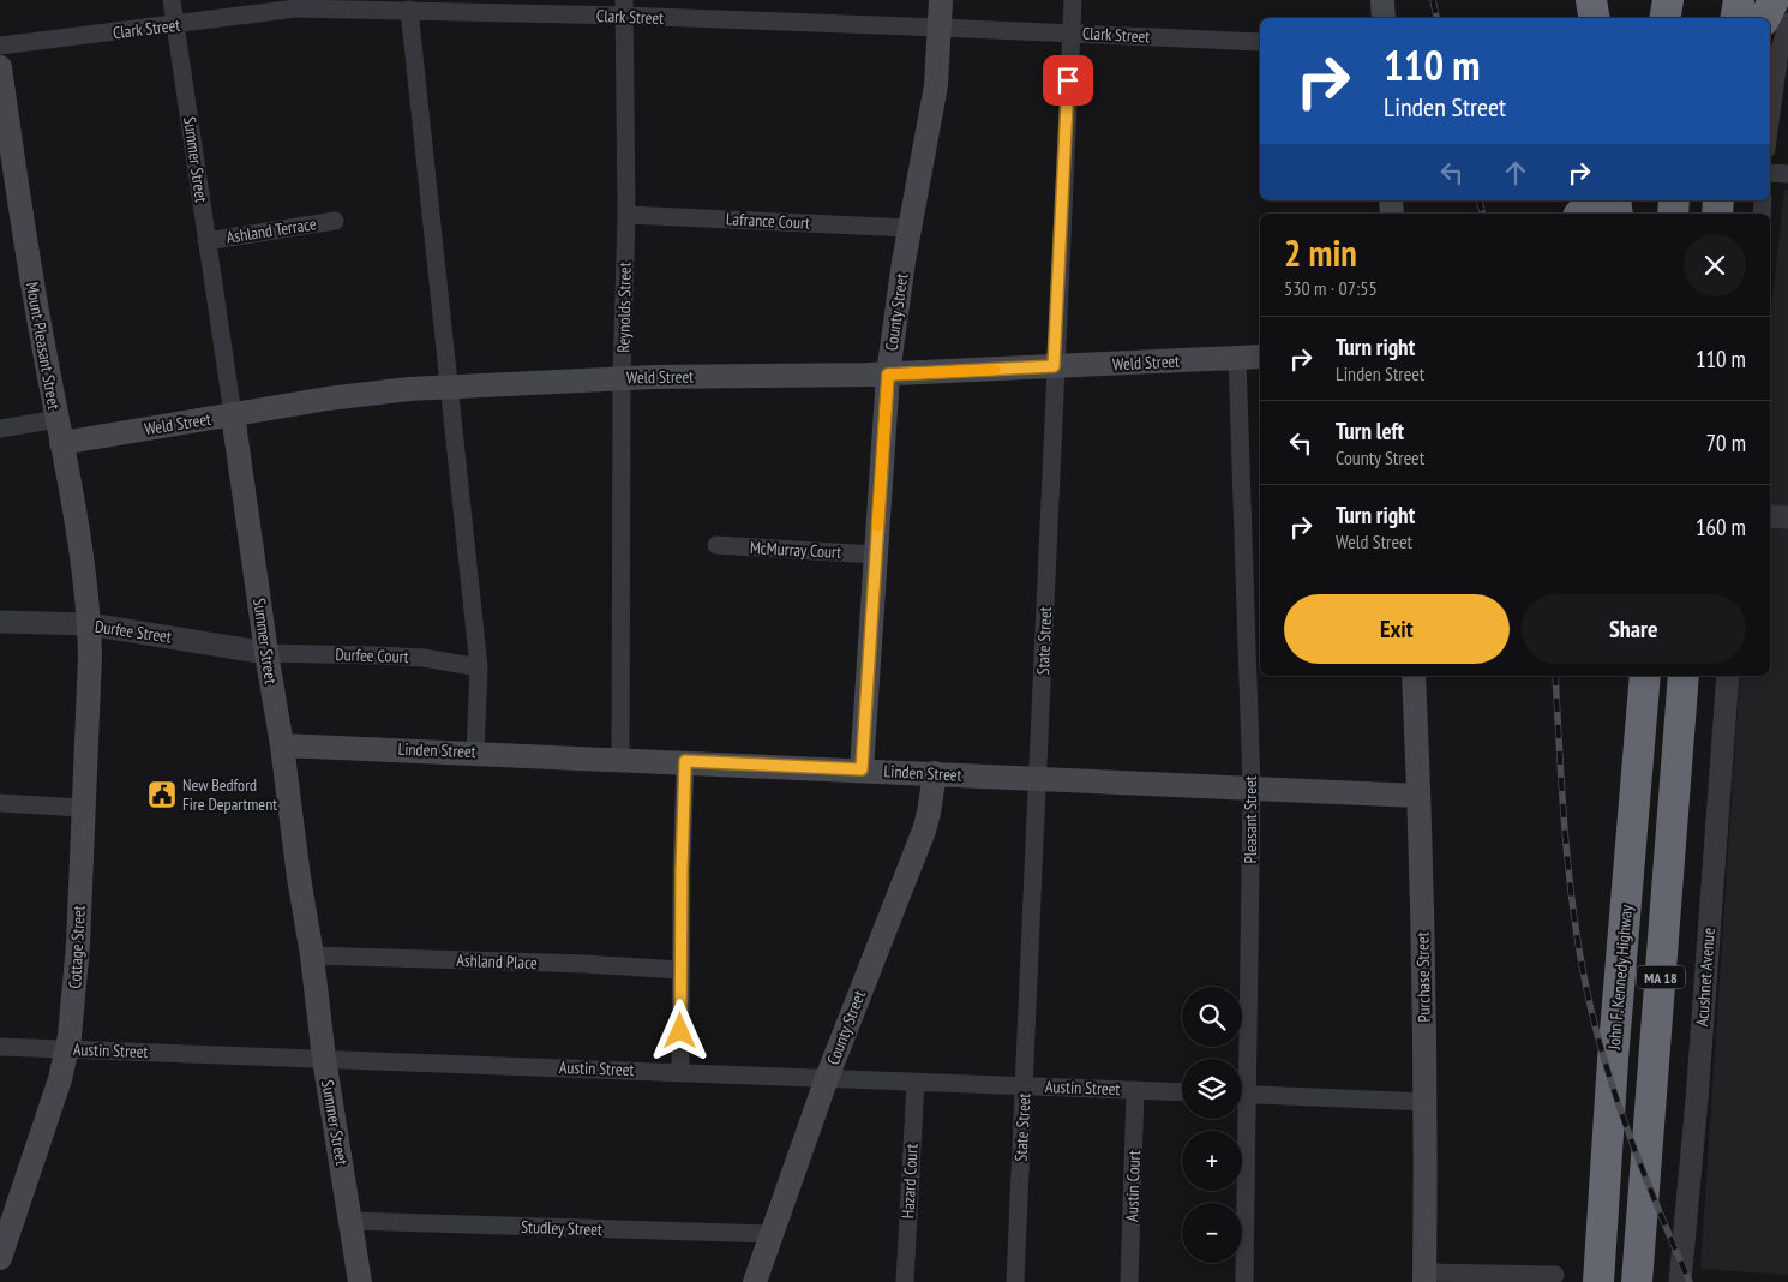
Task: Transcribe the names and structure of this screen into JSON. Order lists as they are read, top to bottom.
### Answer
{
  "streets": {
    "highway": ["John F. Kennedy Highway", "MA 18"],
    "main road": [
      "Summer Street",
      "County Street",
      "Mount Pleasant Street",
      "Weld Street",
      "Linden Street",
      "Cottage Street",
      "Purchase Street"
    ],
    "street": [
      "Clark Street",
      "Lafrance Court",
      "Ashland Terrace",
      "Reynolds Street",
      "McMurray Court",
      "Durfee Street",
      "State Street",
      "Durfee Court",
      "Pleasant Street",
      "Ashland Place",
      "Acushnet Avenue",
      "Austin Street",
      "Hazard Court",
      "Austin Court",
      "Studley Street"
    ]
  },
  "crossings": [
    ["Clark Street", "Summer Street"],
    ["Clark Street", "Reynolds Street"],
    ["Clark Street", "County Street"],
    ["Clark Street", "State Street"],
    ["Summer Street", "Ashland Terrace"],
    ["Summer Street", "Weld Street"],
    ["Summer Street", "Durfee Street"],
    ["Summer Street", "Durfee Court"],
    ["Summer Street", "Linden Street"],
    ["Summer Street", "Ashland Place"],
    ["Summer Street", "Austin Street"],
    ["Summer Street", "Studley Street"],
    ["Lafrance Court", "Reynolds Street"],
    ["Lafrance Court", "County Street"],
    ["Reynolds Street", "Weld Street"],
    ["Reynolds Street", "Linden Street"],
    ["County Street", "Weld Street"],
    ["County Street", "McMurray Court"],
    ["County Street", "Linden Street"],
    ["County Street", "Austin Street"],
    ["County Street", "Studley Street"],
    ["Mount Pleasant Street", "Weld Street"],
    ["Mount Pleasant Street", "Durfee Street"],
    ["Mount Pleasant Street", "Cottage Street"],
    ["Weld Street", "State Street"],
    ["Weld Street", "Pleasant Street"],
    ["Durfee Street", "Durfee Court"],
    ["Durfee Street", "Cottage Street"],
    ["State Street", "Linden Street"],
    ["State Street", "Austin Street"],
    ["Linden Street", "Pleasant Street"],
    ["Linden Street", "Purchase Street"],
    ["Cottage Street", "Austin Street"],
    ["Austin Street", "Hazard Court"],
    ["Austin Street", "Austin Court"]
  ],
  "places": {
    "public building": ["New Bedford Fire Department"]
  },
  "page": {
    "turn": ["110 m", "Linden Street"],
    "heading": ["2 min", "530 m · 07:55"],
    "list": [
      {
        "name": "Turn right",
        "note": "Linden Street",
        "value": "110 m"
      },
      {
        "name": "Turn left",
        "note": "County Street",
        "value": "70 m"
      },
      {
        "name": "Turn right",
        "note": "Weld Street",
        "value": "160 m"
      }
    ],
    "buttons": ["Exit", "Share"],
    "map_buttons": ["+", "−"]
  }
}
